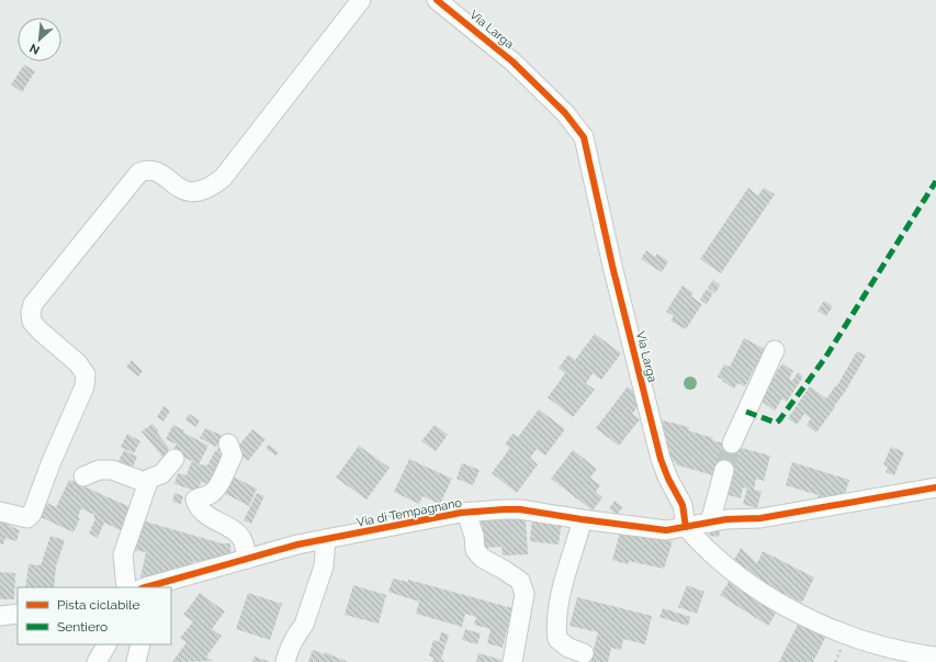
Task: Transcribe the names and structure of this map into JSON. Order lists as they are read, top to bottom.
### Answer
{
  "streets": {
    "street": ["Via Larga", "Via di Tempagnano"]
  },
  "crossings": [
    ["Via Larga", "Via di Tempagnano"]
  ],
  "legend": ["Pista ciclabile", "Sentiero"],
  "north": "bottom left"
}
